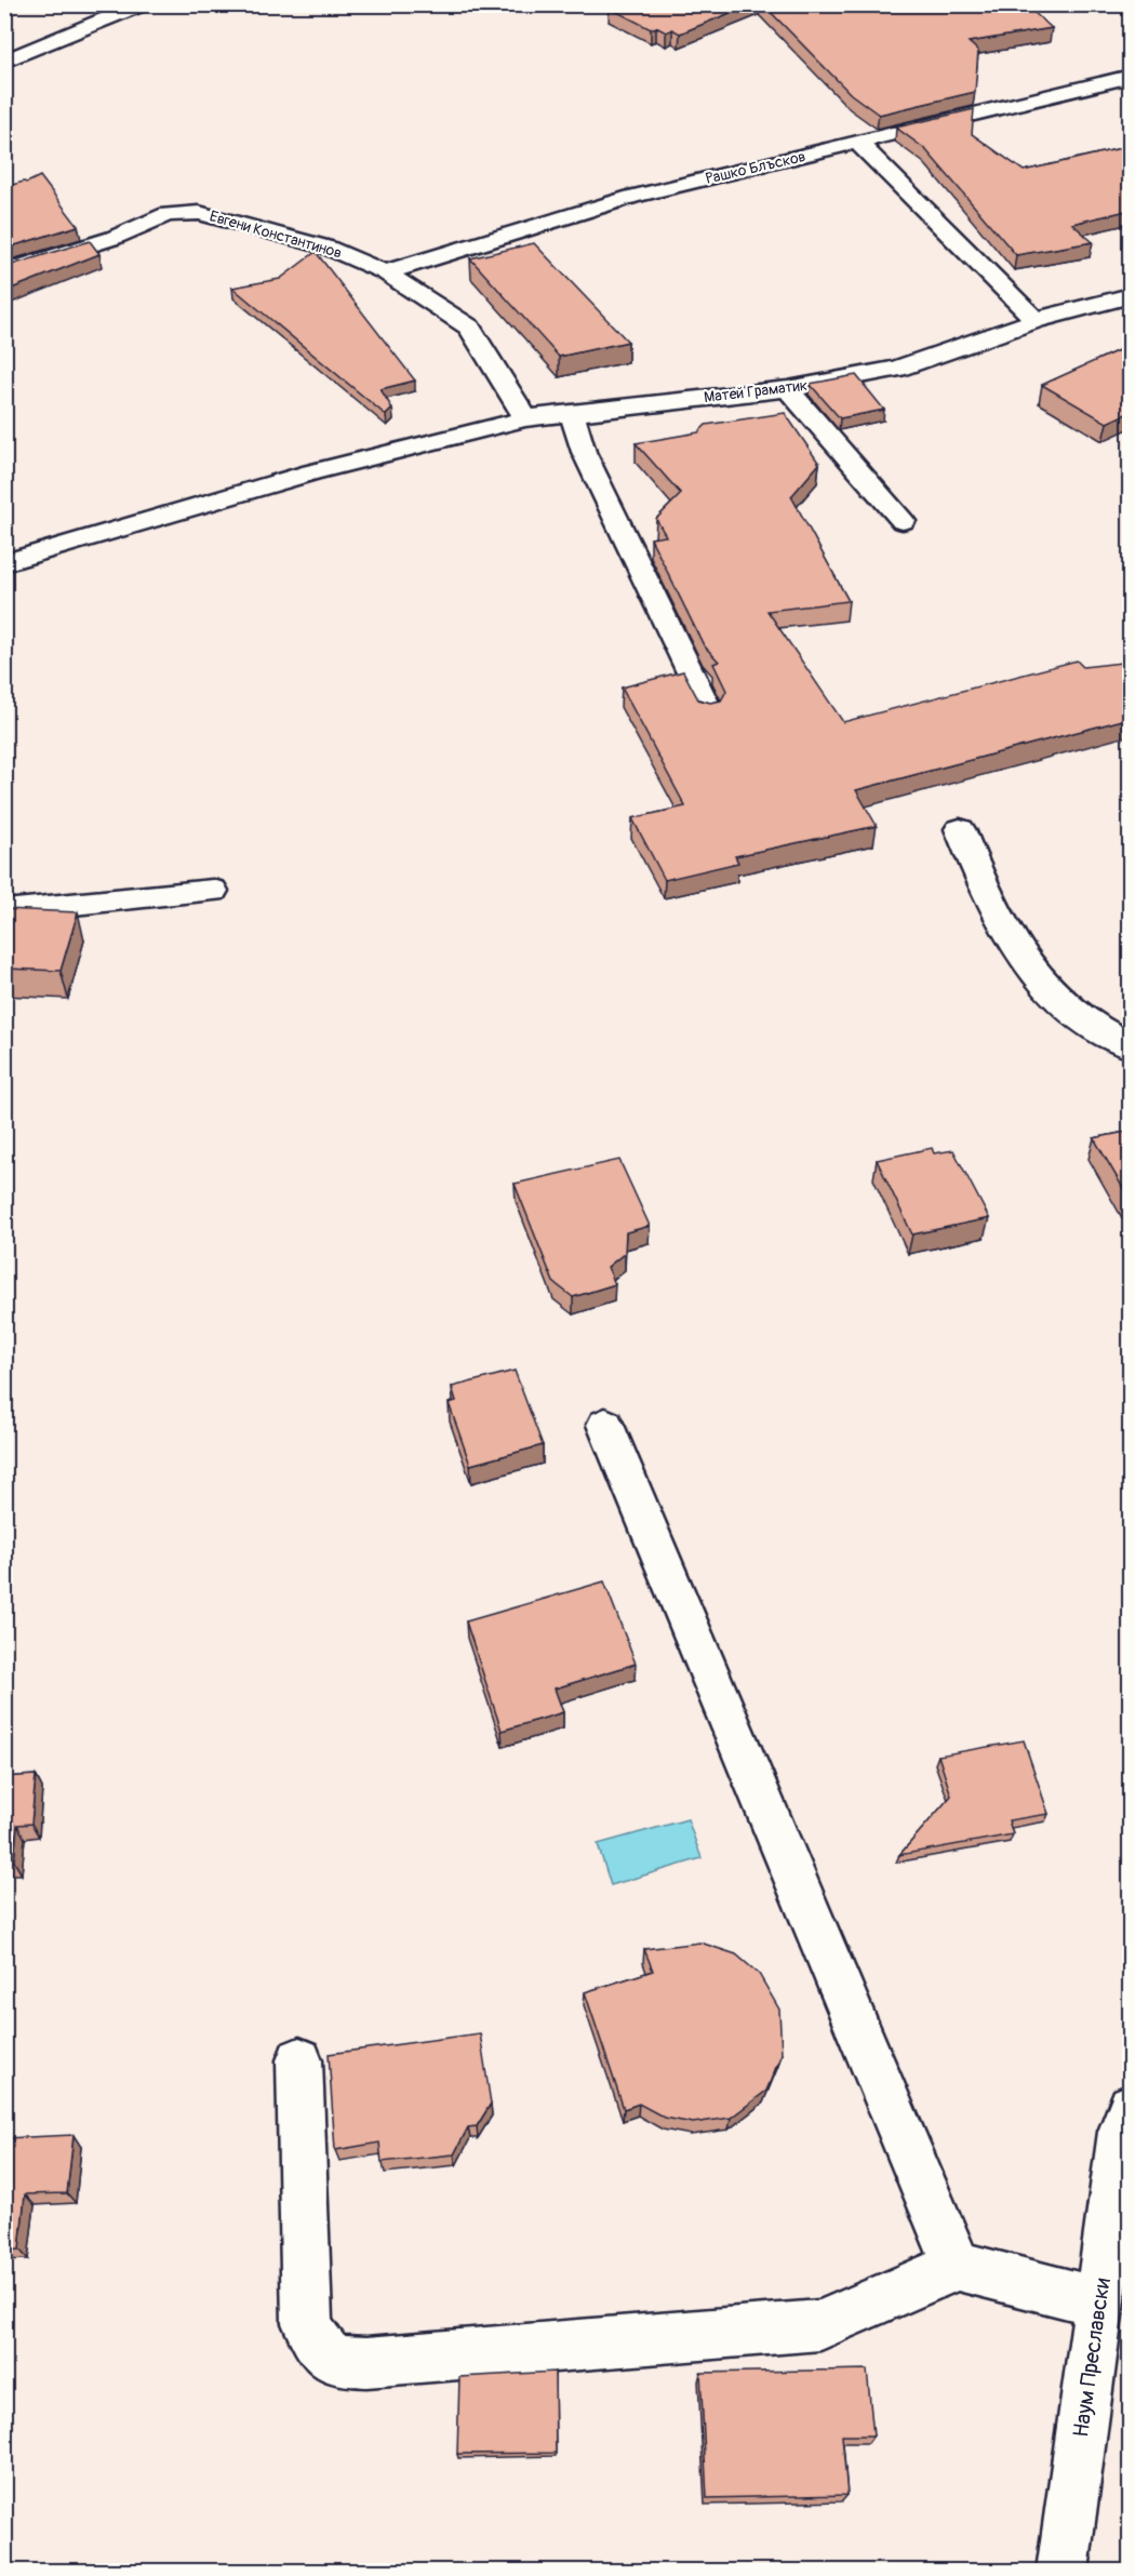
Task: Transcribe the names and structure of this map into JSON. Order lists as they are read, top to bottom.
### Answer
{
  "streets": {
    "street": [
      "Рашко Блъсков",
      "Евгени Константинов",
      "Матей Граматик",
      "Наум Преславски"
    ]
  },
  "crossings": [
    ["Рашко Блъсков", "Евгени Константинов"],
    ["Евгени Константинов", "Матей Граматик"]
  ]
}
